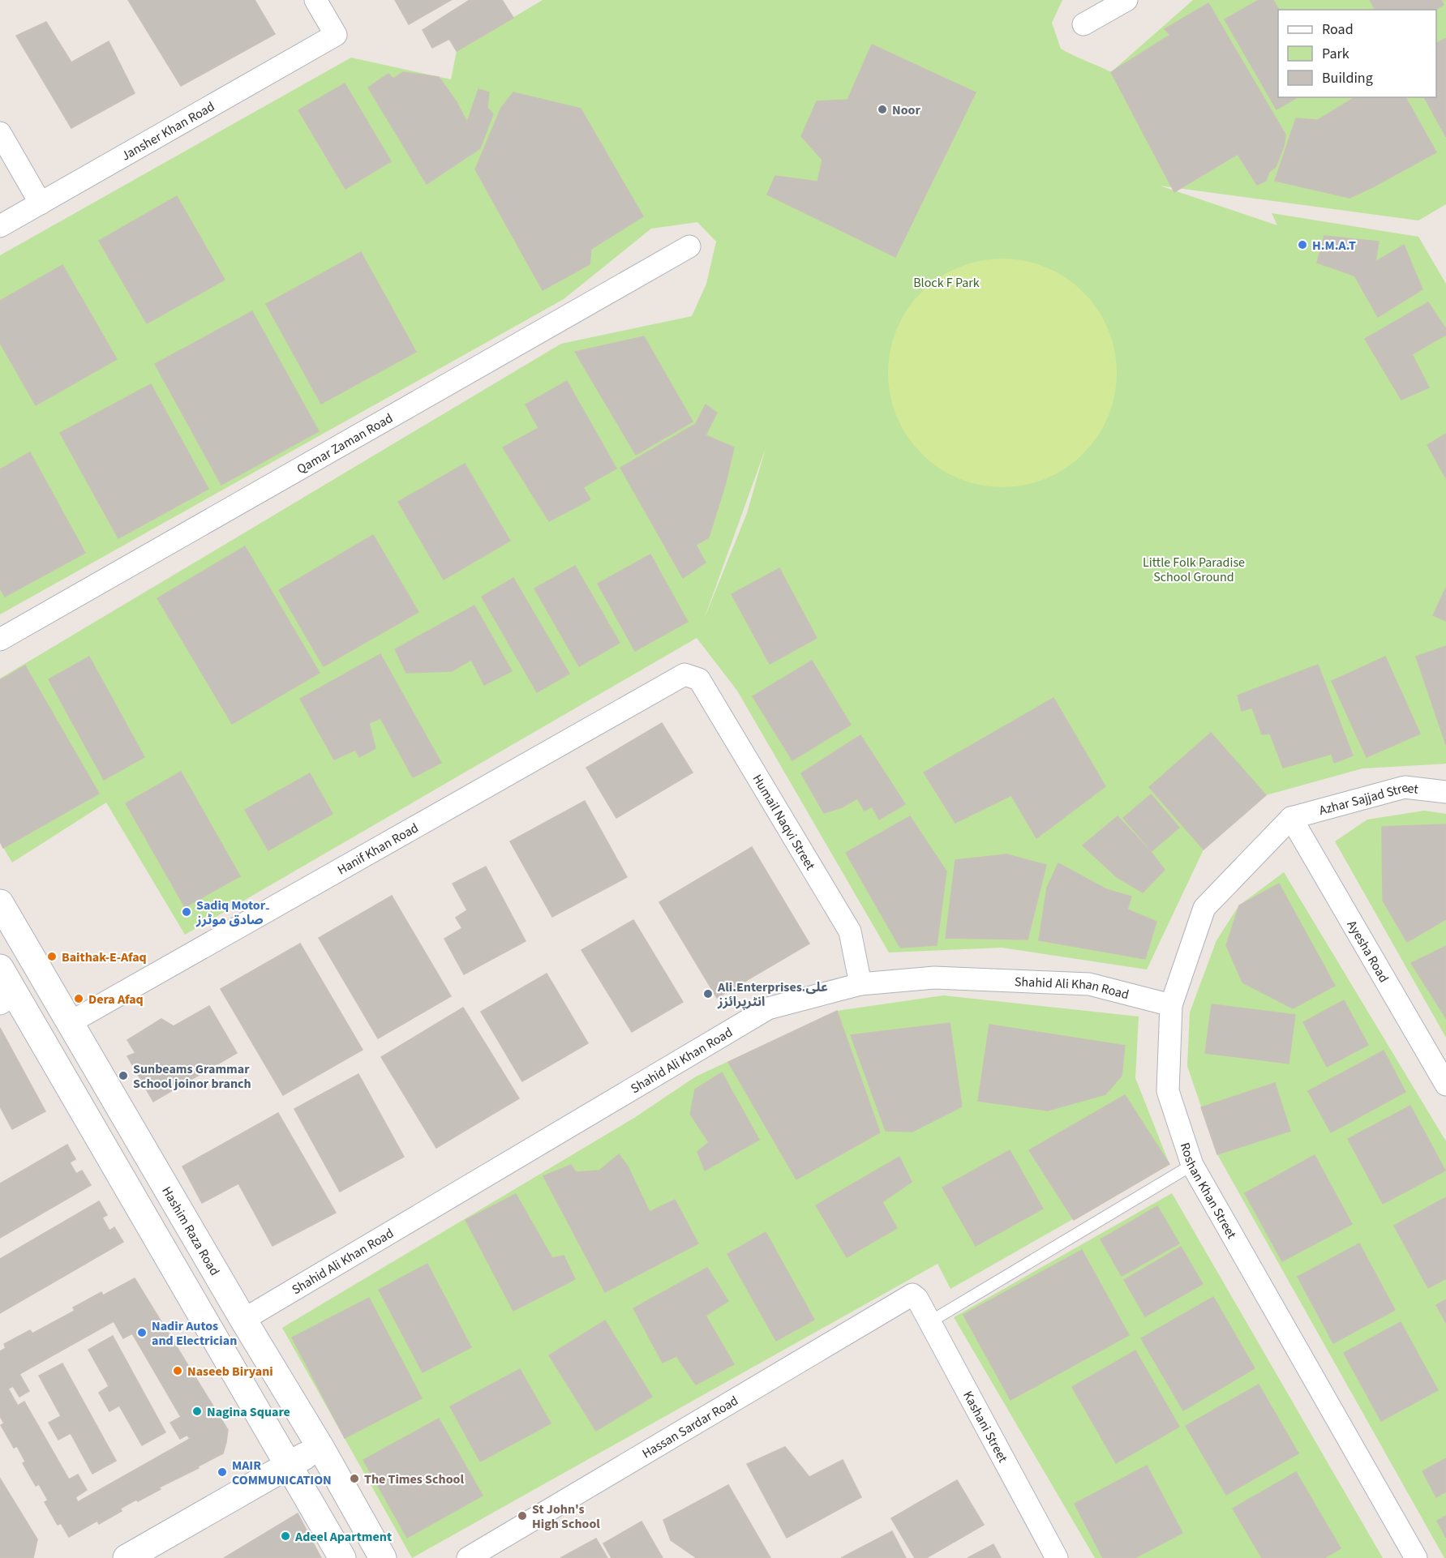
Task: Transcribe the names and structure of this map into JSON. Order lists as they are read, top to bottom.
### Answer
{
  "streets": {
    "street": [
      "Jansher Khan Road",
      "Qamar Zaman Road",
      "Azhar Sajjad Street",
      "Humail Naqvi Street",
      "Hanif Khan Road",
      "Ayesha Road",
      "Shahid Ali Khan Road",
      "Roshan Khan Street",
      "Hashim Raza Road",
      "Hassan Sardar Road",
      "Kashani Street"
    ]
  },
  "crossings": [
    ["Azhar Sajjad Street", "Ayesha Road"],
    ["Azhar Sajjad Street", "Roshan Khan Street"],
    ["Humail Naqvi Street", "Hanif Khan Road"],
    ["Humail Naqvi Street", "Shahid Ali Khan Road"],
    ["Hanif Khan Road", "Hashim Raza Road"],
    ["Ayesha Road", "Roshan Khan Street"],
    ["Shahid Ali Khan Road", "Roshan Khan Street"],
    ["Shahid Ali Khan Road", "Hashim Raza Road"],
    ["Hassan Sardar Road", "Kashani Street"]
  ],
  "parks": ["Block F Park", "Little Folk Paradise School Ground"],
  "places": [
    "Noor",
    "H.M.A.T",
    "Sadiq Motor۔ صادق موٹرز",
    "Baithak-E-Afaq",
    "Ali.Enterprises.علی انٹرپرائزز",
    "Dera Afaq",
    "Sunbeams Grammar School joinor branch",
    "Nadir Autos and Electrician",
    "Naseeb Biryani",
    "Nagina Square",
    "MAIR COMMUNICATION",
    "The Times School",
    "St John's High School",
    "Adeel Apartment"
  ],
  "legend": ["Road", "Park", "Building"]
}
